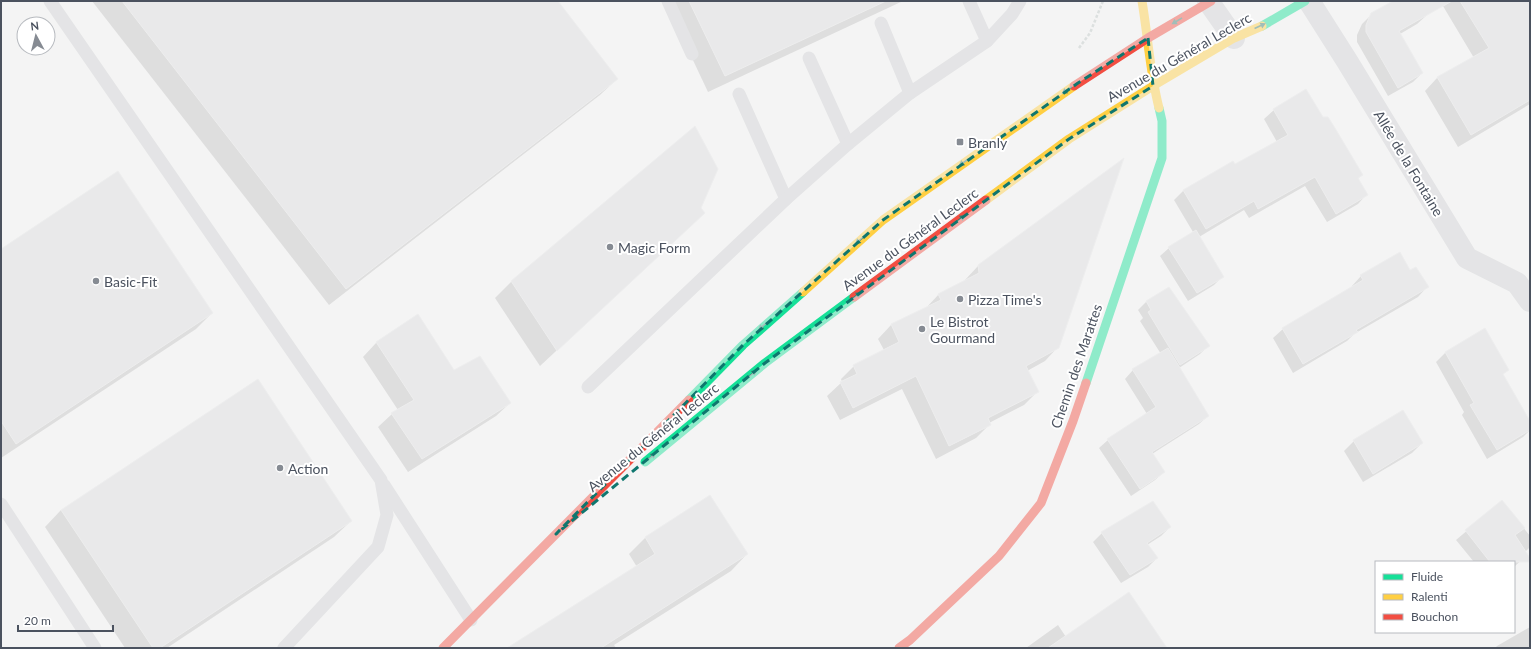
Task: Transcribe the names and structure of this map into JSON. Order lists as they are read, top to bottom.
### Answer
{
  "streets": {
    "main road": ["Avenue du Général Leclerc", "Chemin des Marattes"],
    "street": ["Allée de la Fontaine"]
  },
  "crossings": [
    ["Avenue du Général Leclerc", "Chemin des Marattes"]
  ],
  "places": {
    "transit": ["Branly"],
    "other": [
      "Magic Form",
      "Basic-Fit",
      "Pizza Time's",
      "Le Bistrot Gourmand",
      "Action"
    ]
  },
  "legend": ["Fluide", "Ralenti", "Bouchon"],
  "scale_bar": "20 m",
  "north": "top"
}
